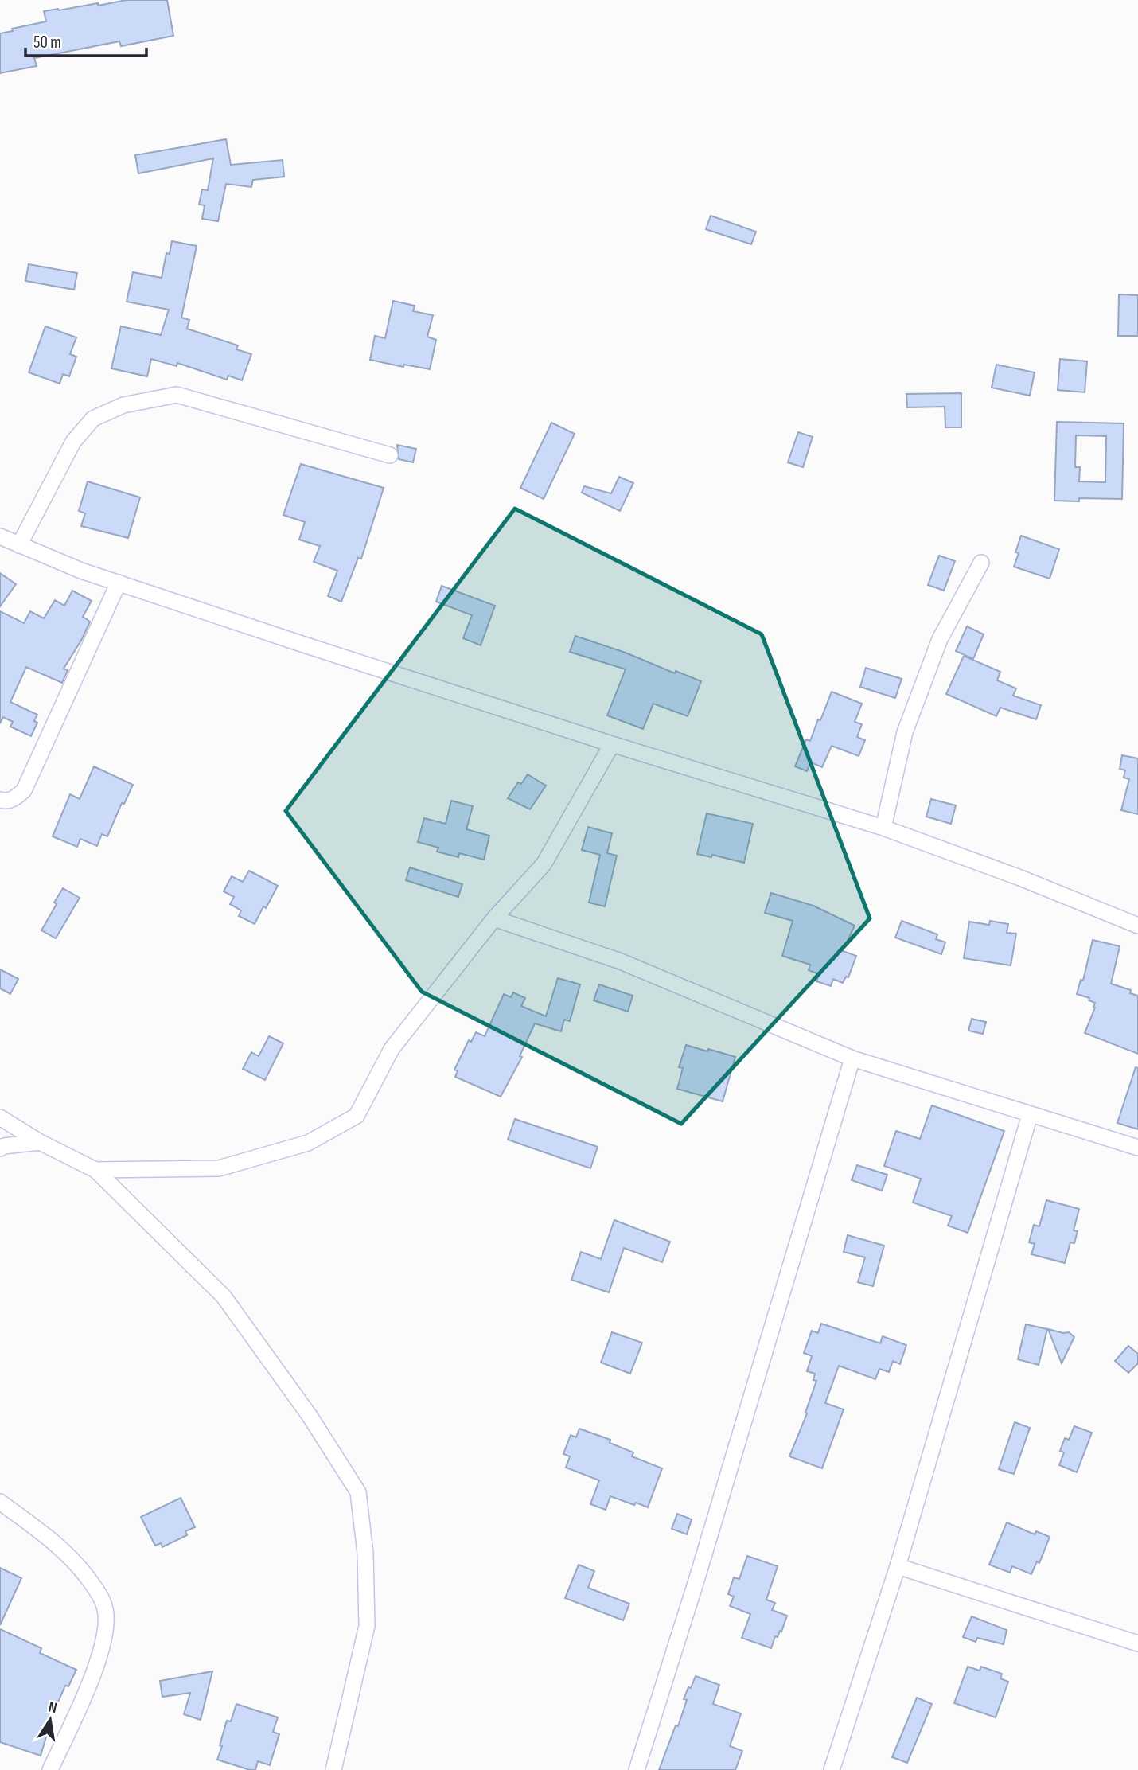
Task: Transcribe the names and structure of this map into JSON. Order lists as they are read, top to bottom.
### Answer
{
  "scale_bar": "50 m",
  "north": "top"
}
